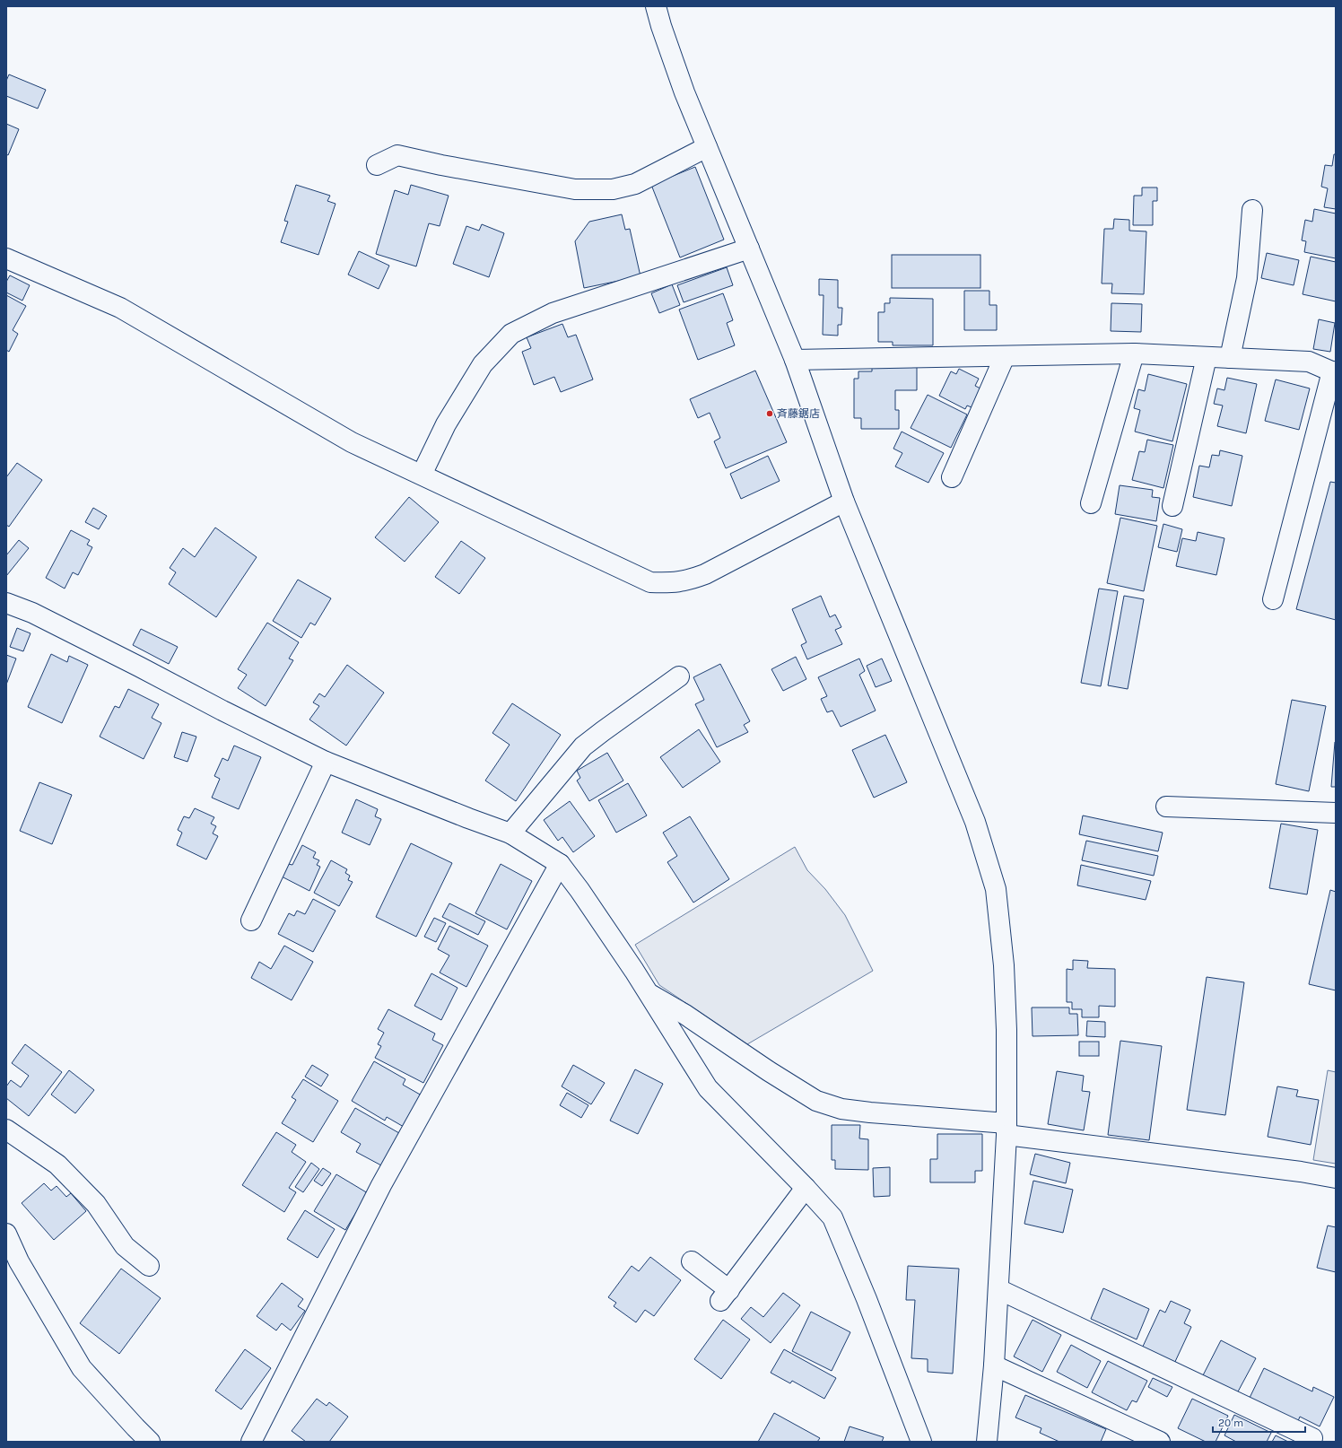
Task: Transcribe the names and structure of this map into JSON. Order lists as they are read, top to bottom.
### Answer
{
  "places": ["斉藤鋸店"],
  "scale_bar": "20 m"
}
